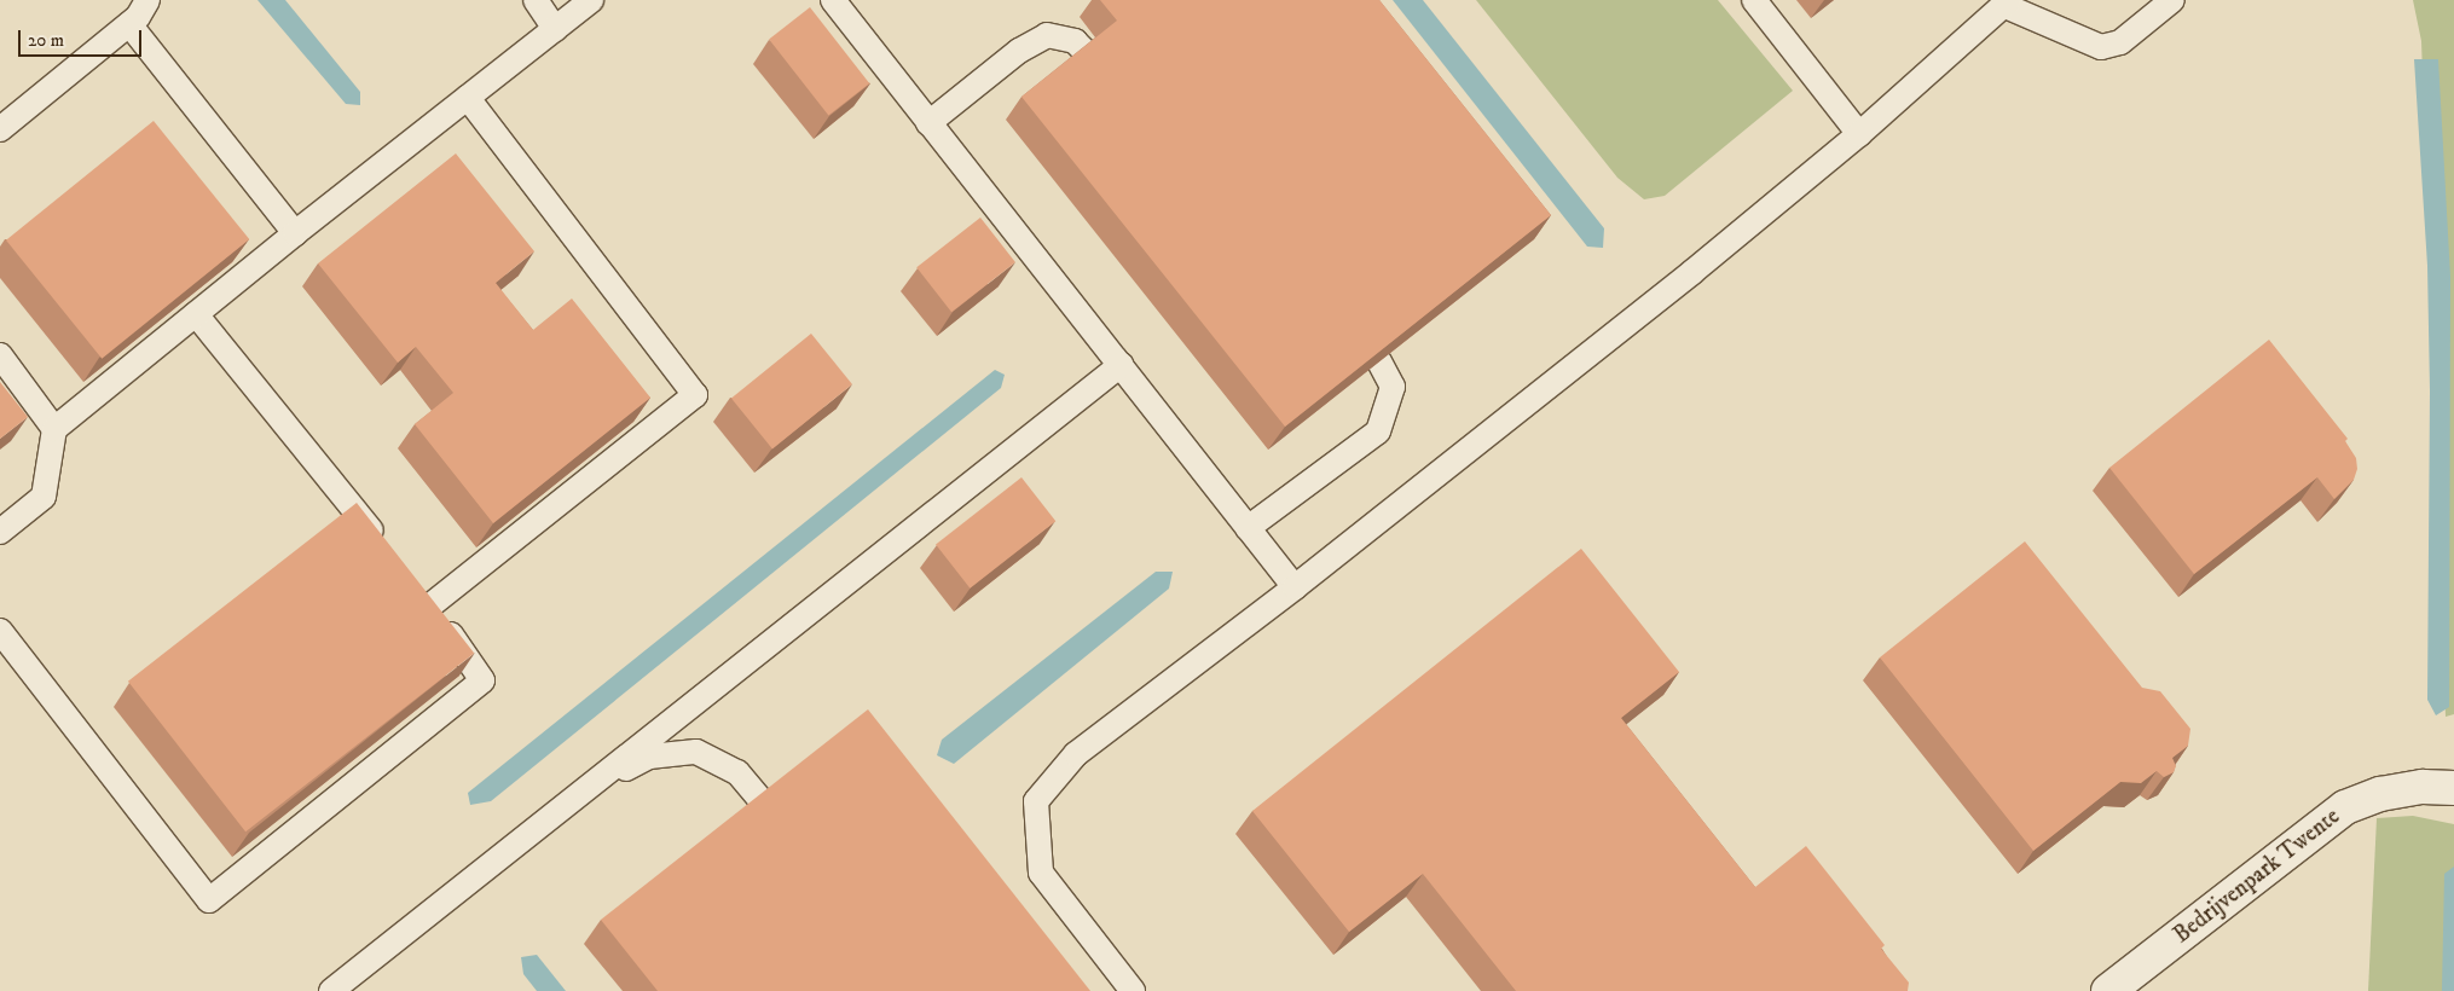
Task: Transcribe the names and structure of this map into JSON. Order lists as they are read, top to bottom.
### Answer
{
  "streets": {
    "street": ["Bedrijvenpark Twente"]
  },
  "scale_bar": "20 m"
}
